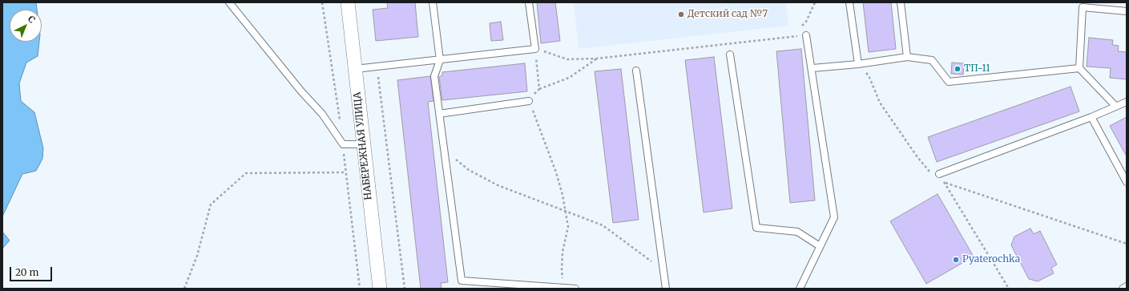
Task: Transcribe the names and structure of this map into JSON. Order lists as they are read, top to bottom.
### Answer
{
  "streets": {
    "street": ["НАБЕРЕЖНАЯ УЛИЦА"]
  },
  "places": ["Детский сад №7", "ТП-11", "Pyaterochka"],
  "scale_bar": "20 m",
  "north": "top right"
}
